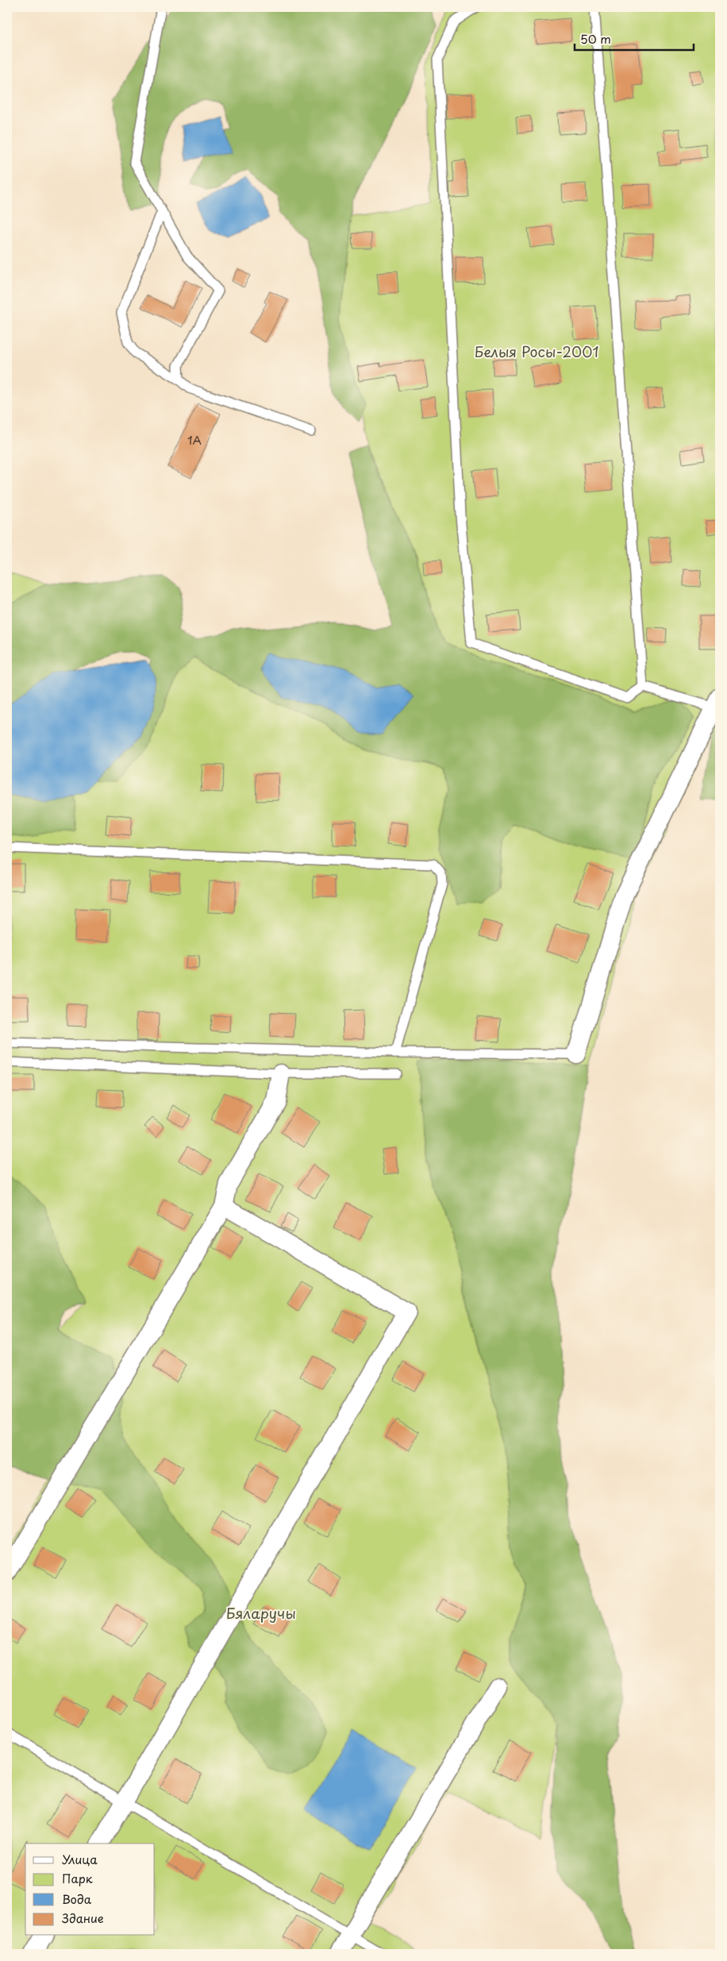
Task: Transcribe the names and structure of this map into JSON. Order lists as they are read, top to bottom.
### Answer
{
  "parks": ["Белыя Росы-2001", "Бяларучы"],
  "house_numbers": ["1А"],
  "legend": [
    "Улица",
    "Парк",
    "Вода",
    "Здание"
  ],
  "scale_bar": "50 m"
}
